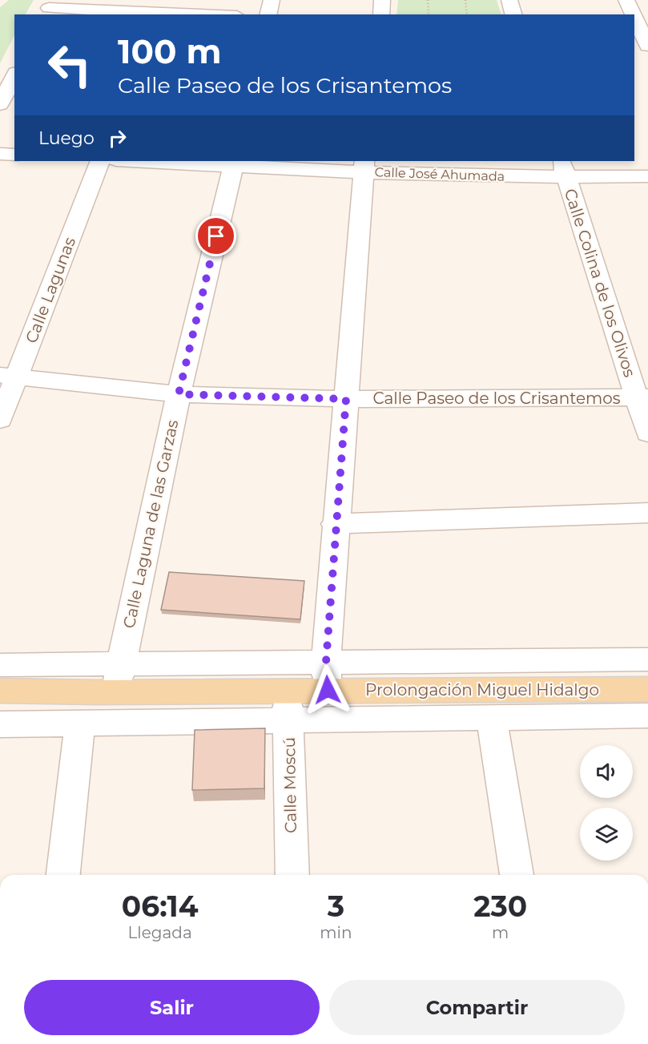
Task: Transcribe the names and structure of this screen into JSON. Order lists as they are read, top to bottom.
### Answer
{
  "streets": {
    "main road": ["Prolongación Miguel Hidalgo"],
    "street": [
      "Calle José Ahumada",
      "Calle Colina de los Olivos",
      "Calle Lagunas",
      "Calle Paseo de los Crisantemos",
      "Calle Laguna de las Garzas",
      "Calle Moscú"
    ]
  },
  "crossings": [
    ["Calle José Ahumada", "Calle Colina de los Olivos"],
    ["Calle José Ahumada", "Calle Laguna de las Garzas"],
    ["Calle Colina de los Olivos", "Calle Paseo de los Crisantemos"],
    ["Calle Lagunas", "Calle Paseo de los Crisantemos"],
    ["Calle Paseo de los Crisantemos", "Calle Laguna de las Garzas"],
    ["Calle Laguna de las Garzas", "Prolongación Miguel Hidalgo"],
    ["Prolongación Miguel Hidalgo", "Calle Moscú"]
  ],
  "page": {
    "turn": ["100 m", "Calle Paseo de los Crisantemos"],
    "then": "Luego",
    "eta": [
      "06:14",
      "Llegada",
      "3",
      "min",
      "230",
      "m"
    ],
    "buttons": ["Salir", "Compartir"]
  }
}
